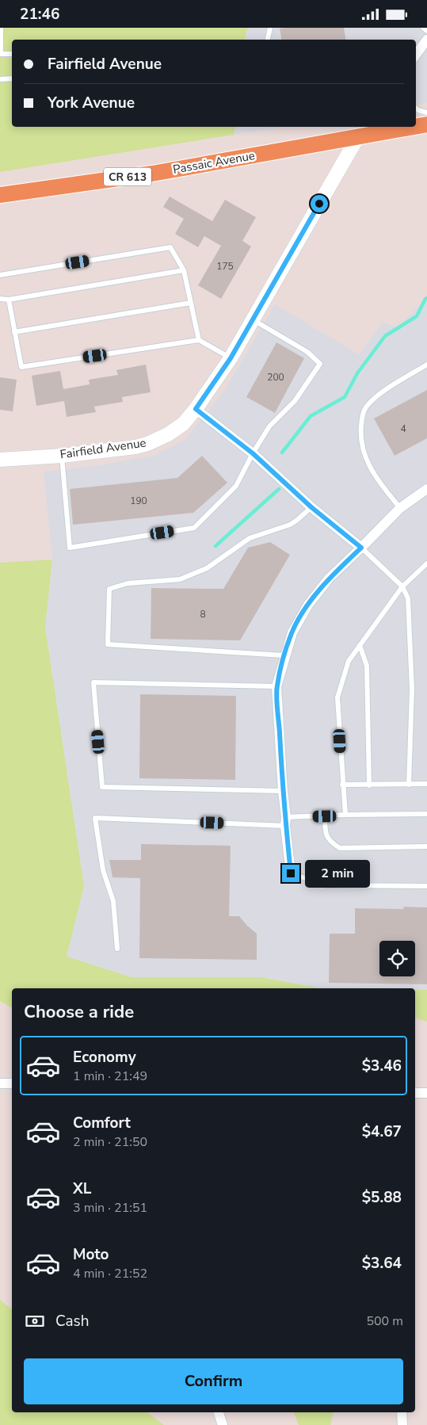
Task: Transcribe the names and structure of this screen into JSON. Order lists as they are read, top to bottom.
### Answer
{
  "streets": {
    "main road": ["Passaic Avenue", "CR 613"],
    "street": ["Fairfield Avenue"]
  },
  "crossings": [
    ["Passaic Avenue", "Fairfield Avenue"]
  ],
  "house_numbers": [
    "175",
    "200",
    "4",
    "190",
    "8"
  ],
  "page": {
    "status": "21:46",
    "banner": ["Fairfield Avenue", "York Avenue"],
    "bubble": "2 min",
    "heading": "Choose a ride",
    "list": [
      {
        "name": "Economy",
        "note": "1 min · 21:49",
        "value": "$3.46"
      },
      {
        "name": "Comfort",
        "note": "2 min · 21:50",
        "value": "$4.67"
      },
      {
        "name": "XL",
        "note": "3 min · 21:51",
        "value": "$5.88"
      },
      {
        "name": "Moto",
        "note": "4 min · 21:52",
        "value": "$3.64"
      }
    ],
    "pay": ["Cash", "500 m"],
    "buttons": "Confirm"
  }
}
